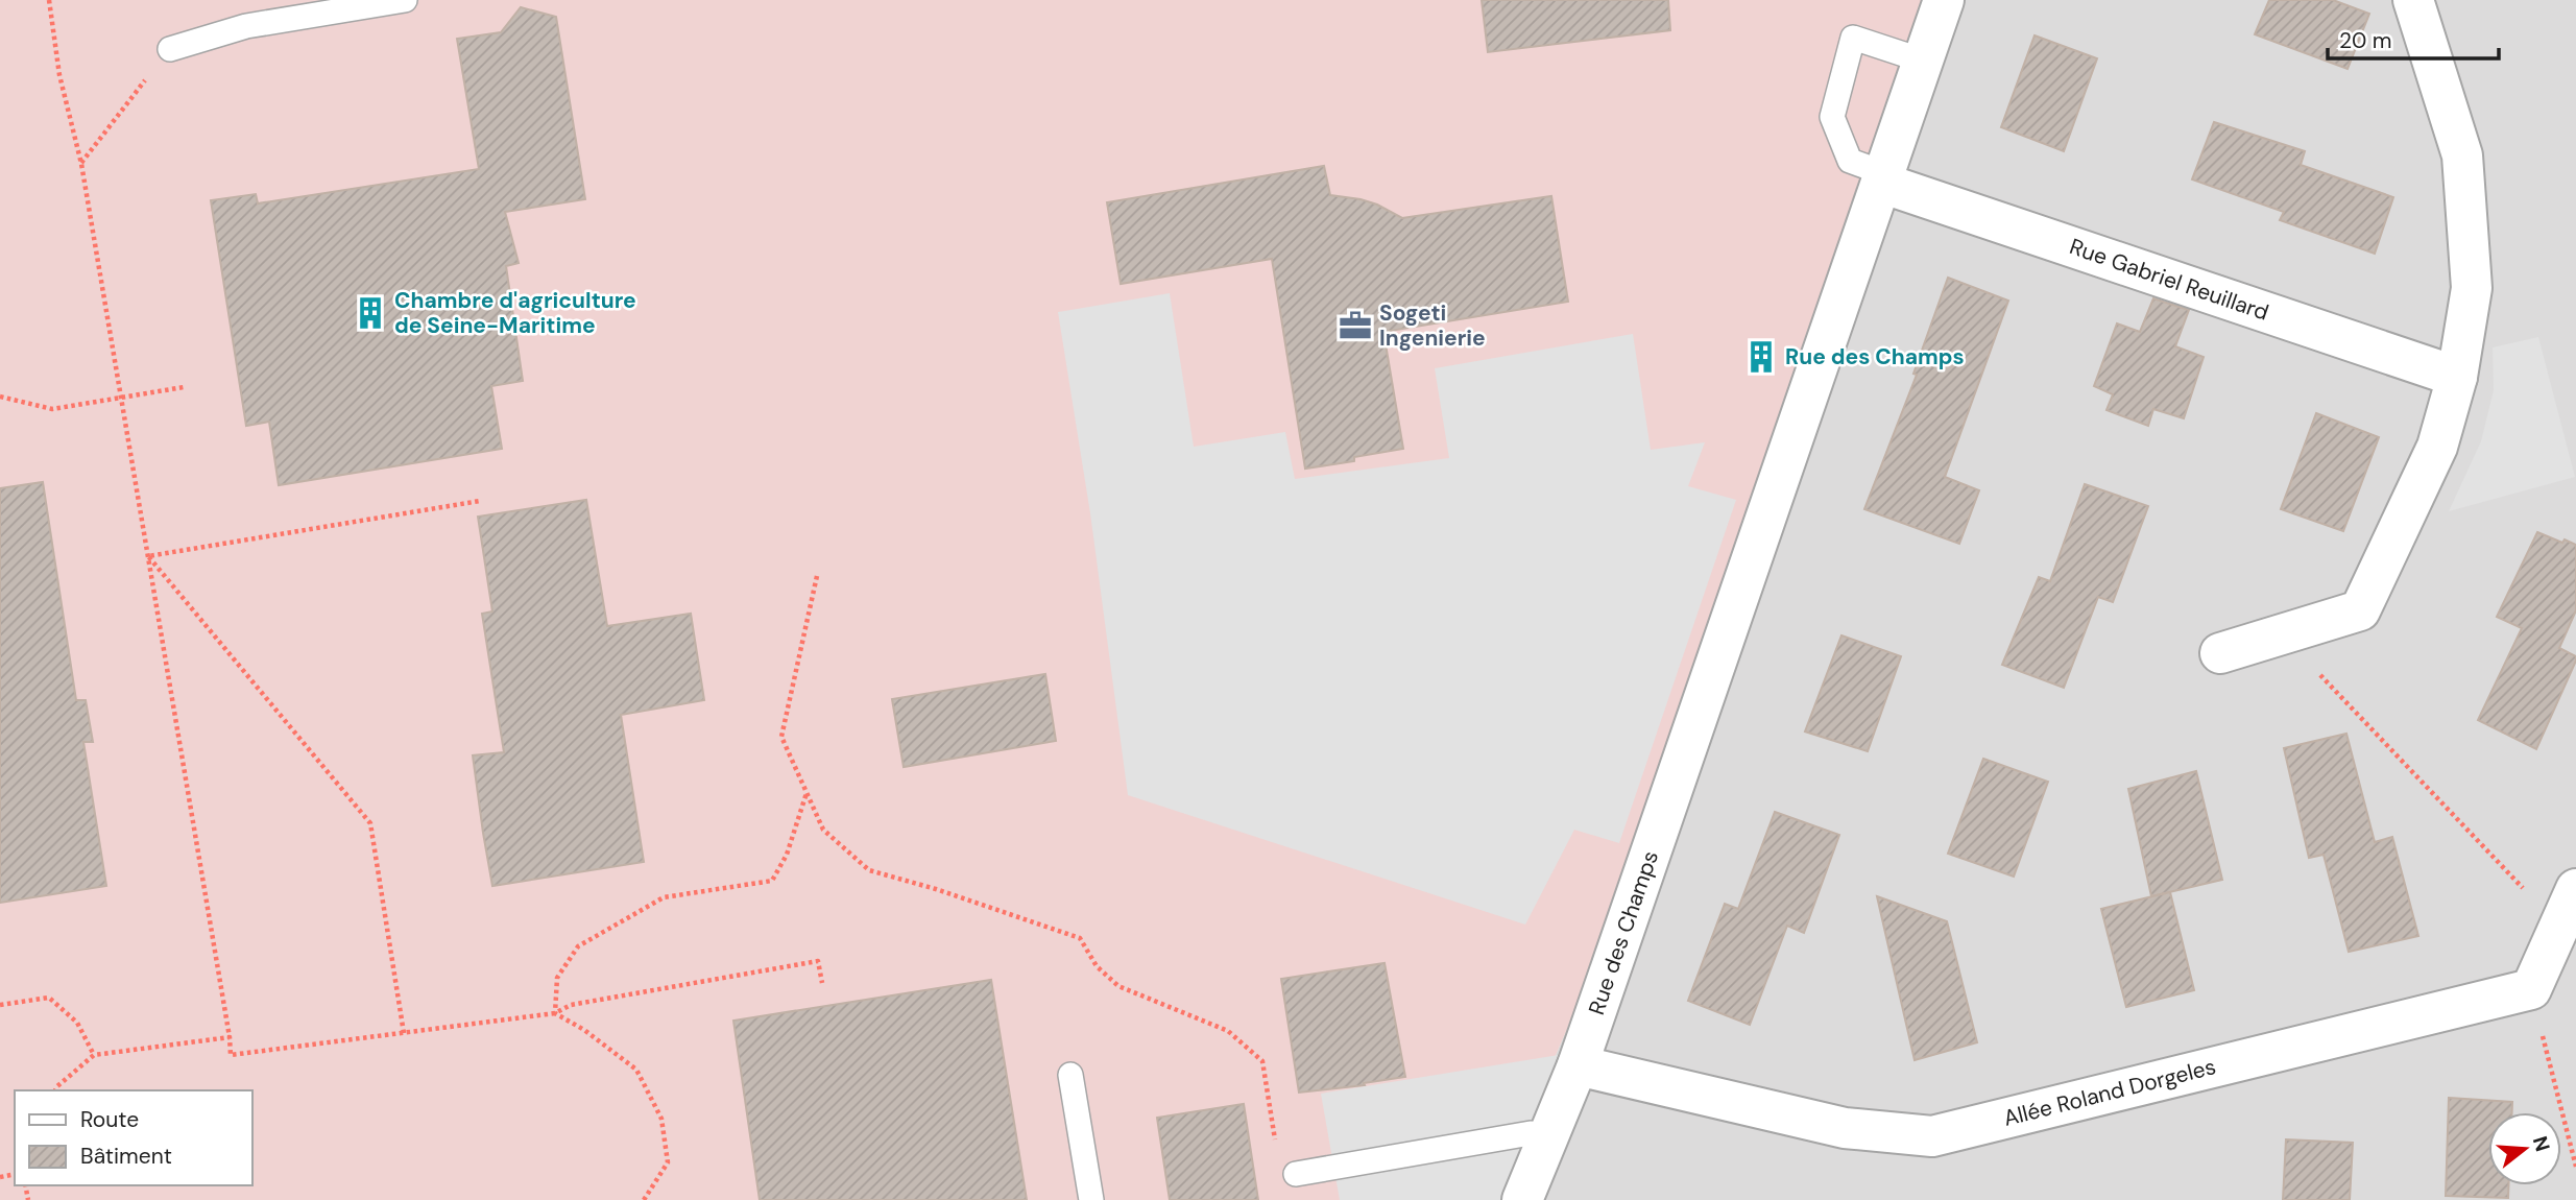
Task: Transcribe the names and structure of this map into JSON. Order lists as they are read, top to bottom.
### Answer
{
  "streets": {
    "street": ["Rue Gabriel Reuillard", "Rue des Champs", "Allée Roland Dorgeles"]
  },
  "crossings": [
    ["Rue Gabriel Reuillard", "Rue des Champs"],
    ["Rue des Champs", "Allée Roland Dorgeles"]
  ],
  "places": {
    "building": ["Chambre d'agriculture de Seine-Maritime", "Rue des Champs"],
    "office": ["Sogeti Ingenierie"]
  },
  "legend": ["Route", "Bâtiment"],
  "scale_bar": "20 m",
  "north": "right"
}
